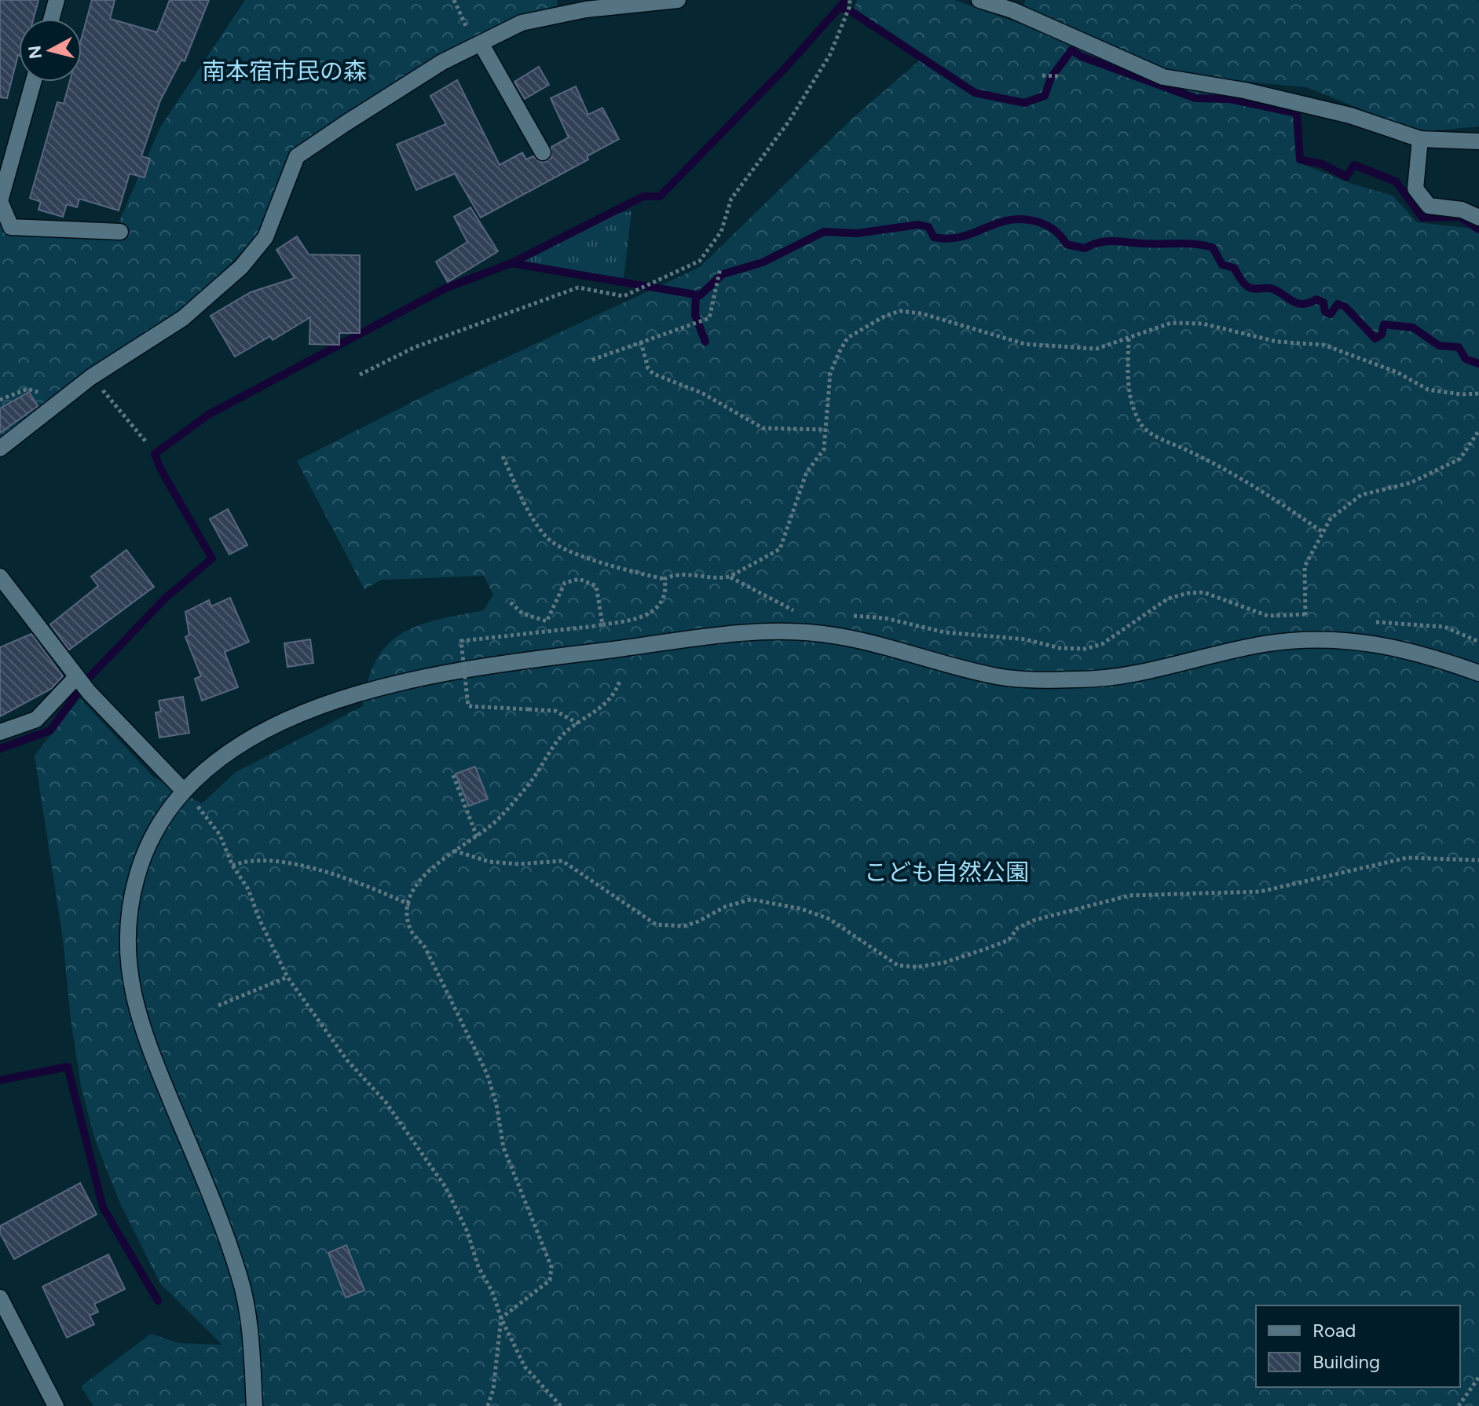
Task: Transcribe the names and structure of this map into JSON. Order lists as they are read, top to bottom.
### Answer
{
  "parks": ["南本宿市民の森", "こども自然公園"],
  "legend": ["Road", "Building"],
  "north": "left"
}
